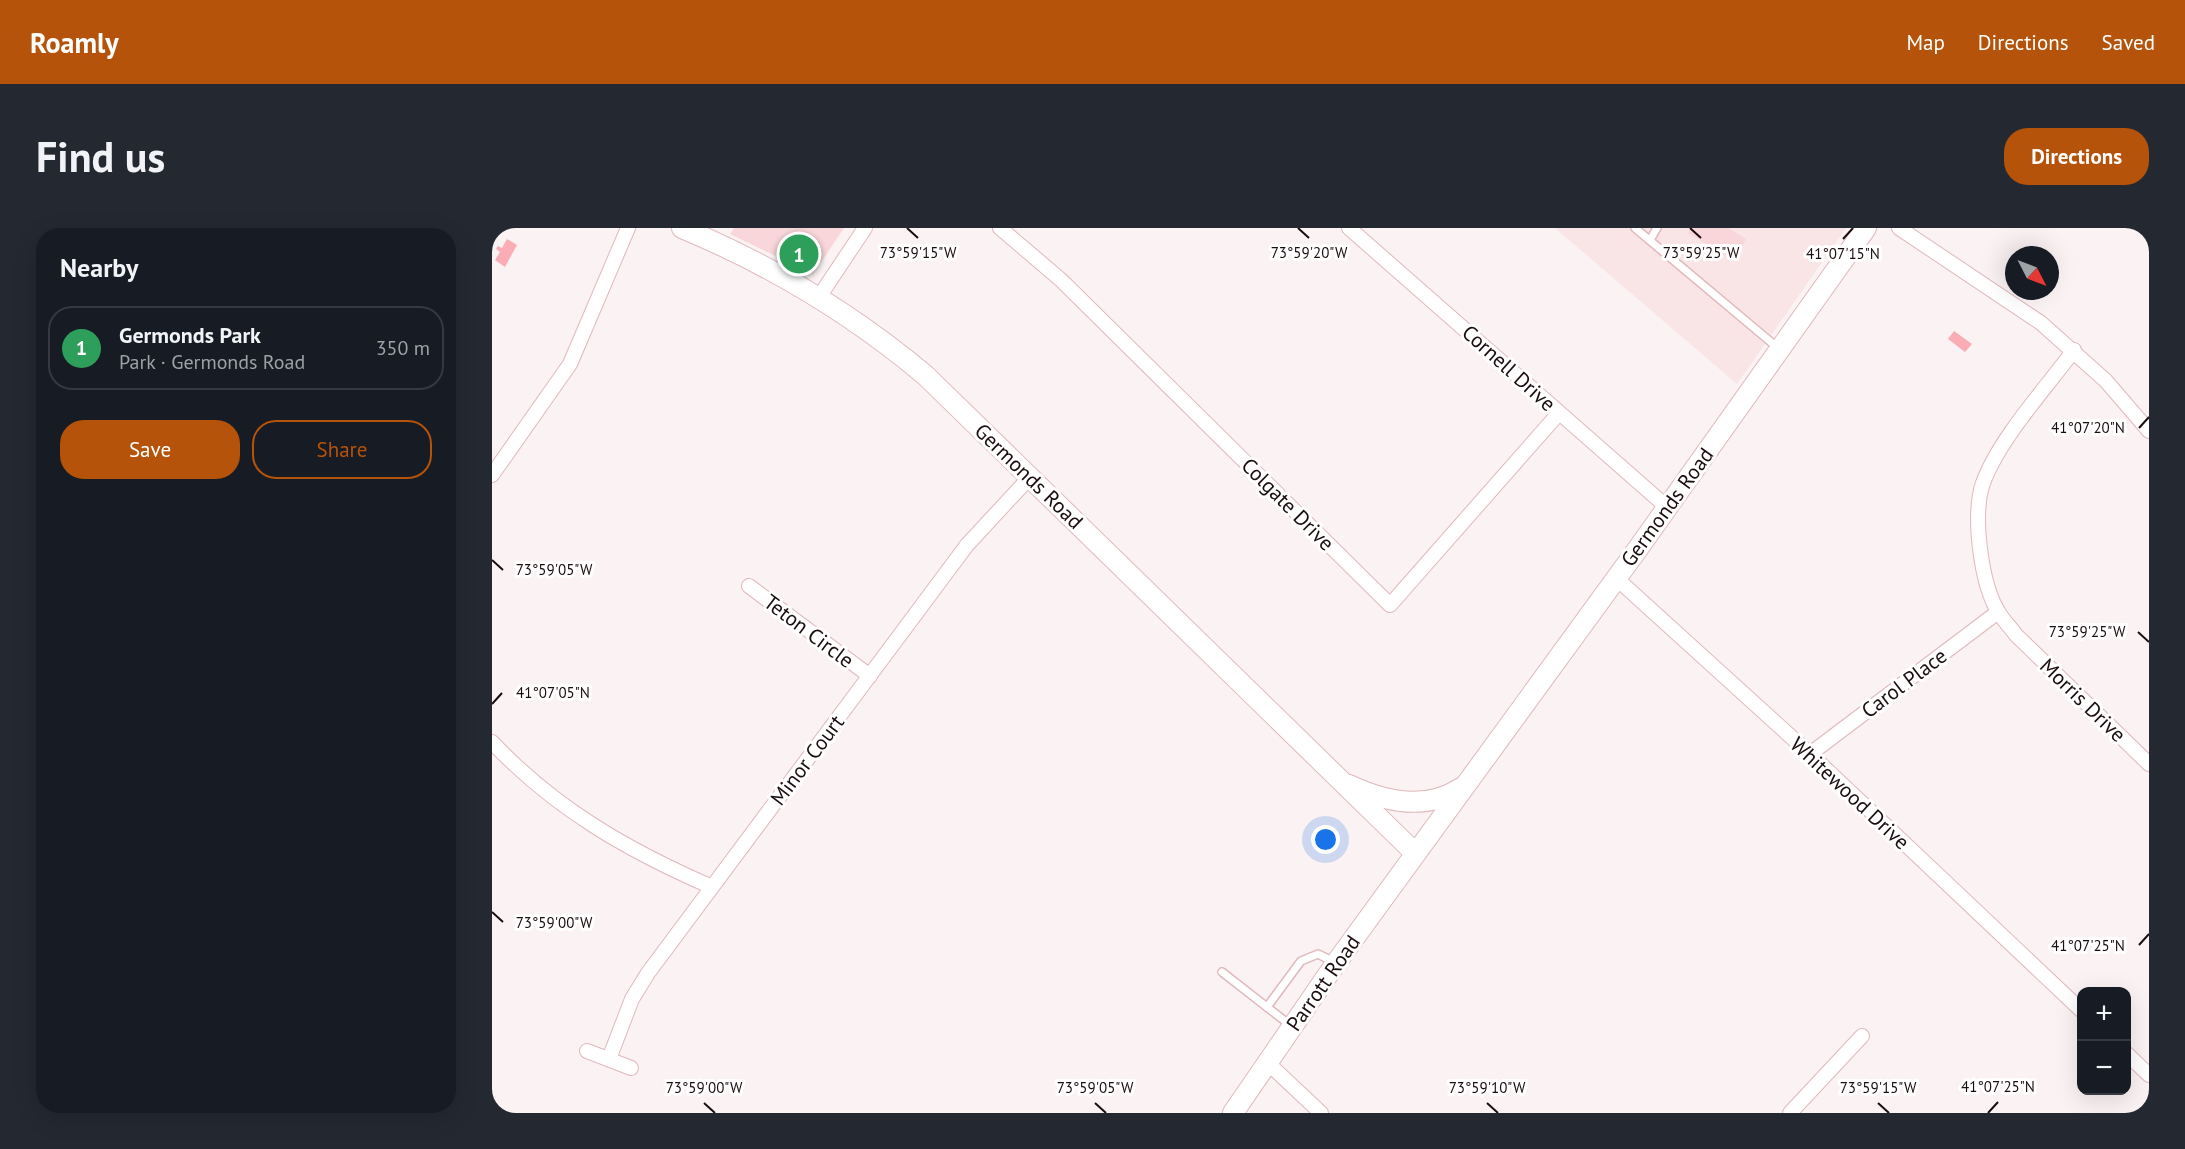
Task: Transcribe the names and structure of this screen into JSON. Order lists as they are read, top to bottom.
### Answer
{
  "streets": {
    "street": [
      "Cornell Drive",
      "Germonds Road",
      "Colgate Drive",
      "Teton Circle",
      "Carol Place",
      "Morris Drive",
      "Minor Court",
      "Whitewood Drive",
      "Parrott Road"
    ]
  },
  "crossings": [
    ["Cornell Drive", "Germonds Road"],
    ["Cornell Drive", "Colgate Drive"],
    ["Germonds Road", "Minor Court"],
    ["Germonds Road", "Whitewood Drive"],
    ["Germonds Road", "Parrott Road"],
    ["Teton Circle", "Minor Court"],
    ["Carol Place", "Morris Drive"],
    ["Carol Place", "Whitewood Drive"]
  ],
  "north": "bottom right",
  "page": {
    "header": "Roamly",
    "nav": ["Map", "Directions", "Saved"],
    "buttons": [
      "Directions",
      ["Save", "Share"]
    ],
    "title": "Find us",
    "heading": "Nearby",
    "pins": "1",
    "list": [
      {
        "mark": "1",
        "name": "Germonds Park",
        "note": "Park · Germonds Road",
        "value": "350 m"
      }
    ],
    "map_buttons": ["+", "−"]
  },
  "coordinates": [
    "73°59'15\"W",
    "73°59'20\"W",
    "73°59'25\"W",
    "41°07'15\"N",
    "41°07'20\"N",
    "73°59'05\"W",
    "41°07'05\"N",
    "73°59'00\"W",
    "41°07'25\"N",
    "73°59'10\"W"
  ]
}
